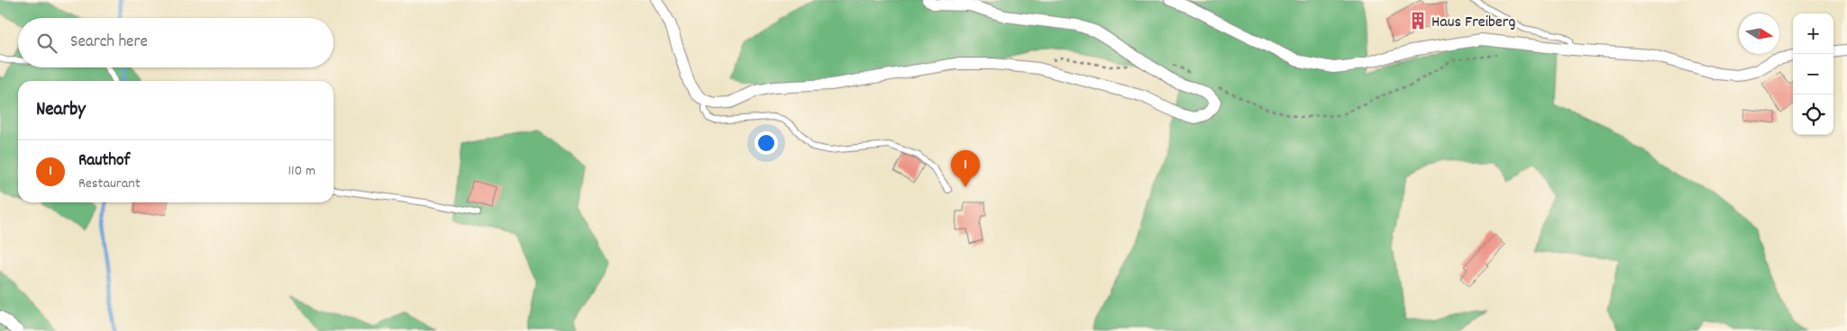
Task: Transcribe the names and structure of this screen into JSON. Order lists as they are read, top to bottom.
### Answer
{
  "places": {
    "building": ["Haus Freiberg"]
  },
  "north": "right",
  "page": {
    "map_buttons": ["+", "−"],
    "search": "Search here",
    "heading": "Nearby",
    "list": [
      {
        "mark": "1",
        "name": "Rauthof",
        "note": "Restaurant",
        "value": "110 m"
      }
    ],
    "pins": "1"
  }
}
